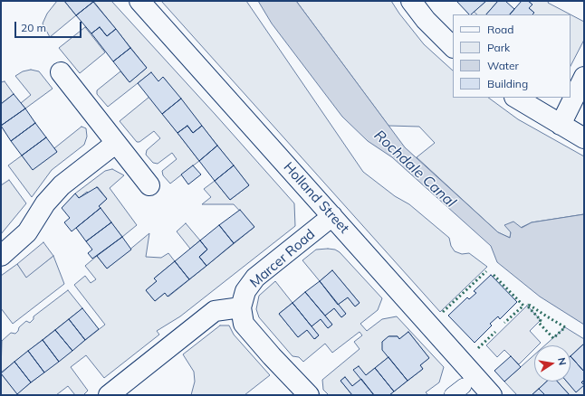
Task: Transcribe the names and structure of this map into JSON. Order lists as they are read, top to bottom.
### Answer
{
  "streets": {
    "street": ["Holland Street", "Marcer Road"]
  },
  "crossings": [
    ["Holland Street", "Marcer Road"]
  ],
  "water": ["Rochdale Canal"],
  "legend": [
    "Road",
    "Park",
    "Water",
    "Building"
  ],
  "scale_bar": "20 m",
  "north": "right"
}
